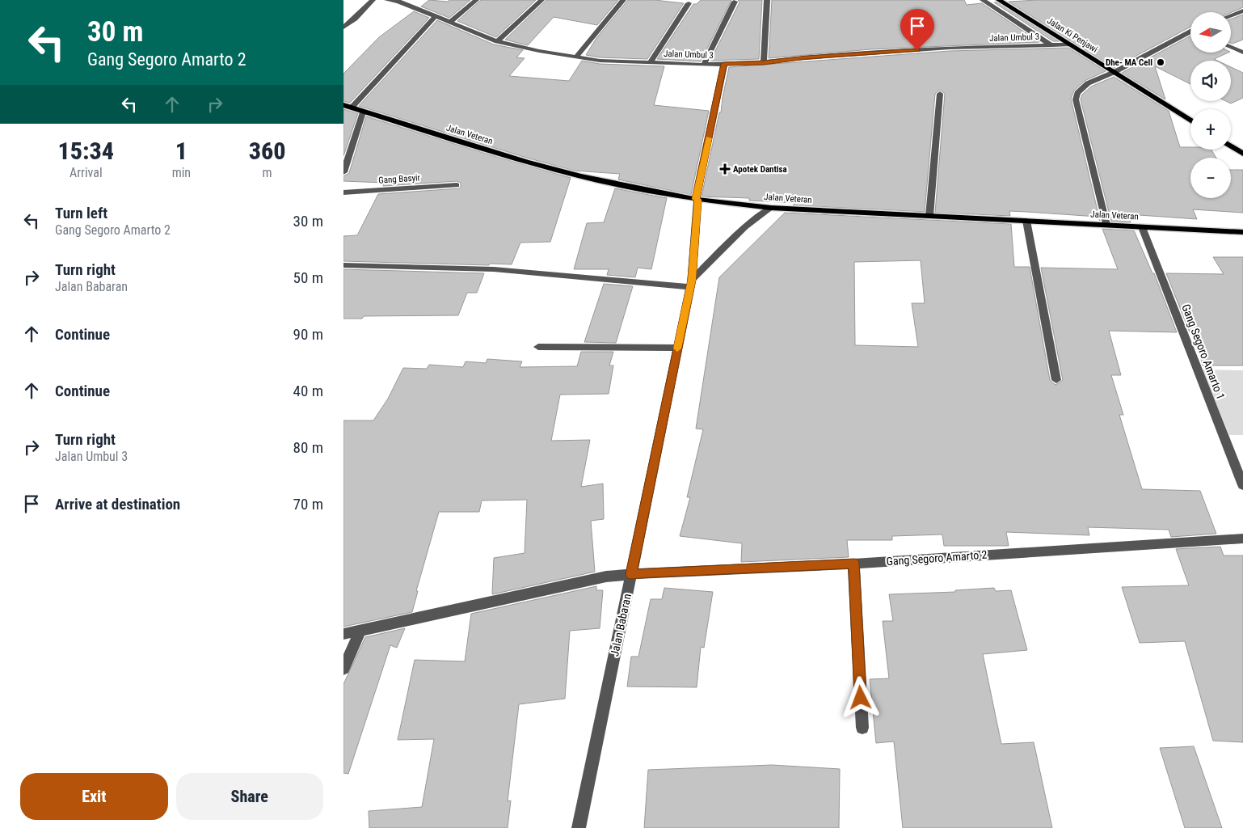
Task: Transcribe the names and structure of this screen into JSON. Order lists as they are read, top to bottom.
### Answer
{
  "streets": {
    "main road": ["Jalan Ki Penjawi", "Jalan Veteran"],
    "street": [
      "Jalan Umbul 3",
      "Gang Basyir",
      "Gang Segoro Amarto 1",
      "Gang Segoro Amarto 2",
      "Jalan Babaran"
    ]
  },
  "crossings": [
    ["Jalan Ki Penjawi", "Jalan Umbul 3"],
    ["Jalan Umbul 3", "Jalan Babaran"],
    ["Jalan Veteran", "Gang Segoro Amarto 1"],
    ["Jalan Veteran", "Jalan Babaran"],
    ["Gang Segoro Amarto 2", "Jalan Babaran"]
  ],
  "places": {
    "other": ["Dhe- MA Cell"],
    "health": ["Apotek Dantisa"]
  },
  "north": "left",
  "page": {
    "turn": ["30 m", "Gang Segoro Amarto 2"],
    "map_buttons": ["+", "−"],
    "eta": [
      "15:34",
      "Arrival",
      "1",
      "min",
      "360",
      "m"
    ],
    "list": [
      {
        "name": "Turn left",
        "note": "Gang Segoro Amarto 2",
        "value": "30 m"
      },
      {
        "name": "Turn right",
        "note": "Jalan Babaran",
        "value": "50 m"
      },
      {
        "name": "Continue",
        "value": "90 m"
      },
      {
        "name": "Continue",
        "value": "40 m"
      },
      {
        "name": "Turn right",
        "note": "Jalan Umbul 3",
        "value": "80 m"
      },
      {
        "name": "Arrive at destination",
        "value": "70 m"
      }
    ],
    "buttons": ["Exit", "Share"]
  }
}
